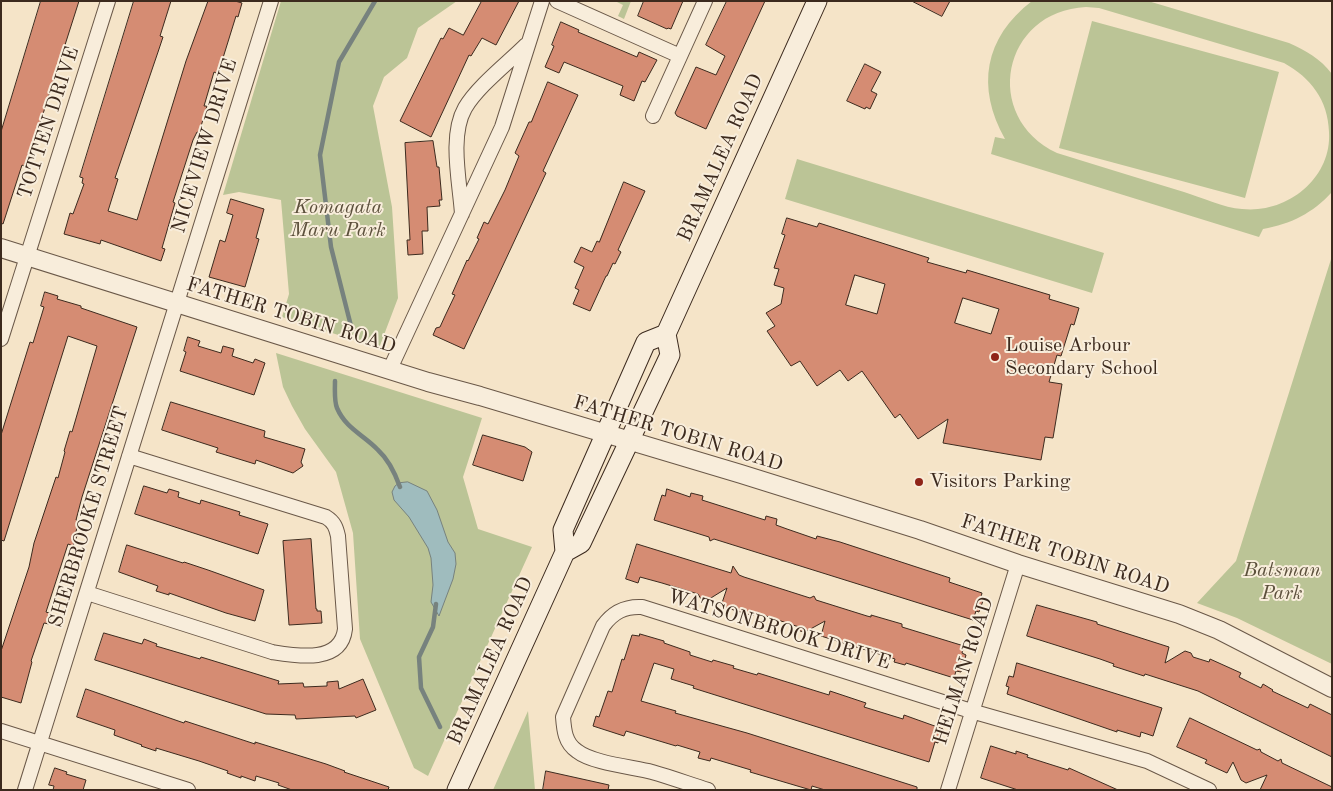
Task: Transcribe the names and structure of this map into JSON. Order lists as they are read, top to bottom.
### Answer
{
  "streets": {
    "main road": ["BRAMALEA ROAD"],
    "street": [
      "TOTTEN DRIVE",
      "NICEVIEW DRIVE",
      "FATHER TOBIN ROAD",
      "SHERBROOKE STREET",
      "WATSONBROOK DRIVE",
      "HELMAN ROAD"
    ]
  },
  "crossings": [
    ["TOTTEN DRIVE", "FATHER TOBIN ROAD"],
    ["NICEVIEW DRIVE", "FATHER TOBIN ROAD"],
    ["NICEVIEW DRIVE", "SHERBROOKE STREET"],
    ["BRAMALEA ROAD", "FATHER TOBIN ROAD"],
    ["FATHER TOBIN ROAD", "SHERBROOKE STREET"],
    ["FATHER TOBIN ROAD", "HELMAN ROAD"],
    ["WATSONBROOK DRIVE", "HELMAN ROAD"]
  ],
  "parks": ["Komagata Maru Park", "Batsman Park"],
  "places": ["Louise Arbour Secondary School", "Visitors Parking"]
}
